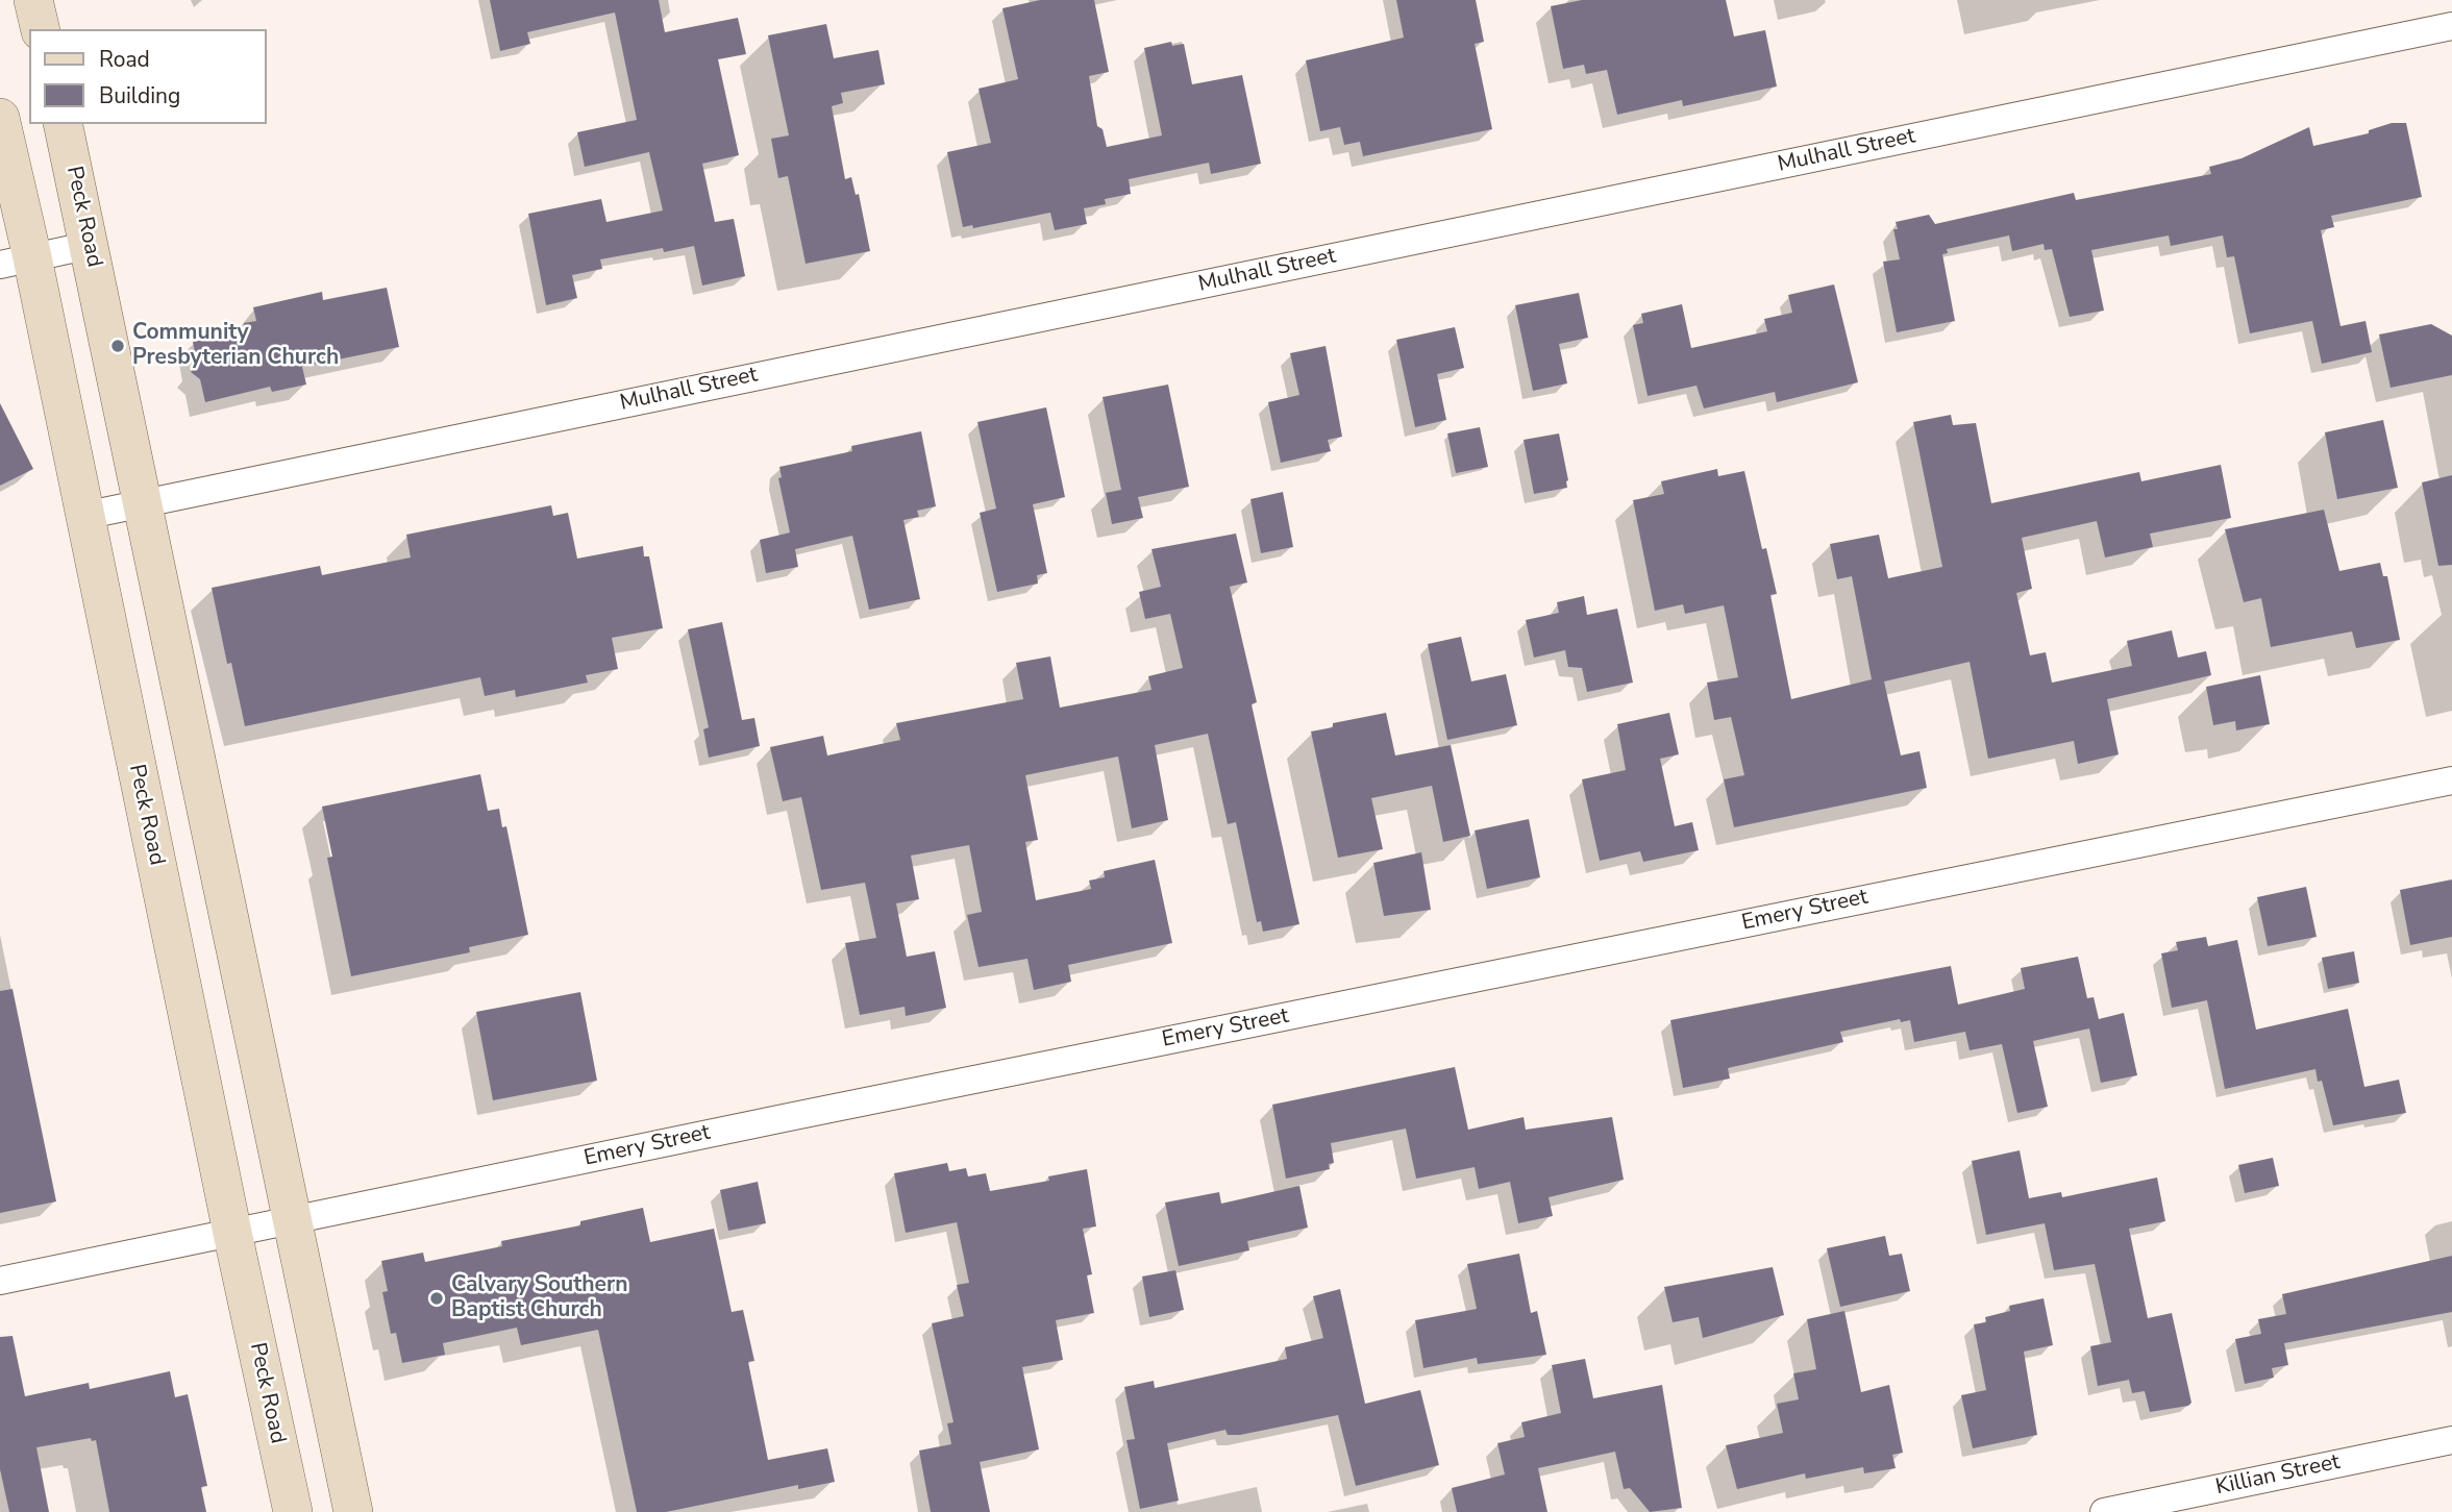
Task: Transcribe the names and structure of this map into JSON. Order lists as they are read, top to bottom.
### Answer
{
  "streets": {
    "main road": ["Peck Road"],
    "street": ["Mulhall Street", "Emery Street", "Killian Street"]
  },
  "crossings": [
    ["Mulhall Street", "Peck Road"],
    ["Peck Road", "Emery Street"]
  ],
  "places": ["Community Presbyterian Church", "Calvary Southern Baptist Church"],
  "legend": ["Road", "Building"]
}
